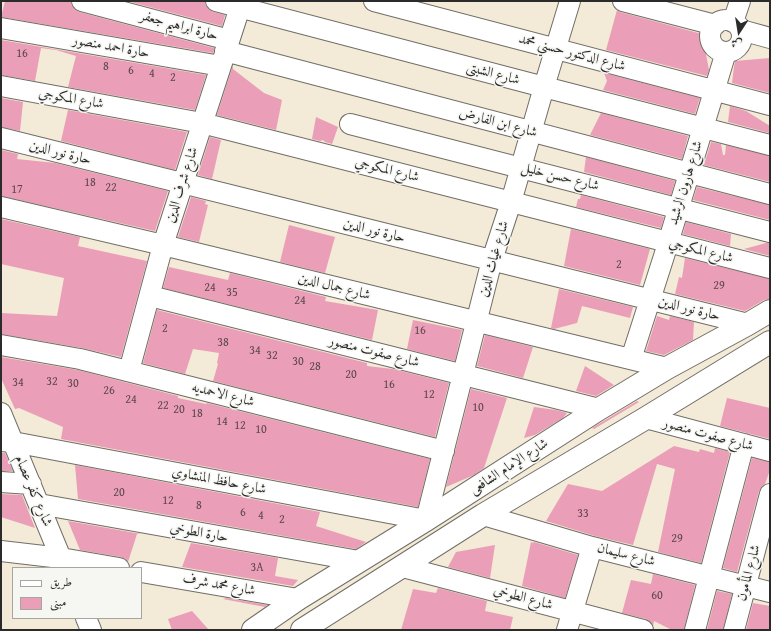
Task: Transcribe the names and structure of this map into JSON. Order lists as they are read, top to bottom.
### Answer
{
  "streets": {
    "main road": ["شارع الإمام الشافعى"],
    "street": [
      "حارة ابراهيم جعفر",
      "حارة احمد منصور",
      "شارع الدكتور حسني محمد",
      "شارع الشبتى",
      "شارع المكوجي",
      "شارع ابن الفارض",
      "حارة نور الدين",
      "شارع حسن خليل",
      "شارع هارون الرشيد",
      "شارع شرف الدين",
      "شارع غياث الدين",
      "شارع جمال الدين",
      "شارع صفوت منصور",
      "شارع الاحمديه",
      "شارع حافظ المنشاوي",
      "شارع كفر عصام",
      "حارة الطوخي",
      "شارع سليمان",
      "شارع المأمون",
      "شارع محمد شرف",
      "شارع الطوخي"
    ]
  },
  "crossings": [
    ["حارة ابراهيم جعفر", "حارة احمد منصور"],
    ["حارة ابراهيم جعفر", "شارع ابن الفارض"],
    ["حارة ابراهيم جعفر", "شارع شرف الدين"],
    ["حارة احمد منصور", "شارع ابن الفارض"],
    ["حارة احمد منصور", "شارع شرف الدين"],
    ["شارع الدكتور حسني محمد", "شارع هارون الرشيد"],
    ["شارع الدكتور حسني محمد", "شارع غياث الدين"],
    ["شارع الشبتى", "شارع هارون الرشيد"],
    ["شارع الشبتى", "شارع شرف الدين"],
    ["شارع الشبتى", "شارع غياث الدين"],
    ["شارع المكوجي", "شارع هارون الرشيد"],
    ["شارع المكوجي", "شارع شرف الدين"],
    ["شارع المكوجي", "شارع غياث الدين"],
    ["شارع ابن الفارض", "شارع هارون الرشيد"],
    ["شارع ابن الفارض", "شارع شرف الدين"],
    ["شارع ابن الفارض", "شارع غياث الدين"],
    ["حارة نور الدين", "شارع هارون الرشيد"],
    ["حارة نور الدين", "شارع شرف الدين"],
    ["حارة نور الدين", "شارع غياث الدين"],
    ["حارة نور الدين", "شارع الإمام الشافعى"],
    ["شارع حسن خليل", "شارع هارون الرشيد"],
    ["شارع حسن خليل", "شارع غياث الدين"],
    ["شارع هارون الرشيد", "شارع جمال الدين"],
    ["شارع شرف الدين", "شارع جمال الدين"],
    ["شارع شرف الدين", "شارع صفوت منصور"],
    ["شارع شرف الدين", "شارع الاحمديه"],
    ["شارع غياث الدين", "شارع جمال الدين"],
    ["شارع غياث الدين", "شارع صفوت منصور"],
    ["شارع غياث الدين", "شارع الاحمديه"],
    ["شارع غياث الدين", "شارع الإمام الشافعى"],
    ["شارع غياث الدين", "شارع حافظ المنشاوي"],
    ["شارع جمال الدين", "شارع الإمام الشافعى"],
    ["شارع صفوت منصور", "شارع الإمام الشافعى"],
    ["شارع الإمام الشافعى", "شارع حافظ المنشاوي"],
    ["شارع الإمام الشافعى", "حارة الطوخي"],
    ["شارع الإمام الشافعى", "شارع سليمان"],
    ["شارع الإمام الشافعى", "شارع محمد شرف"],
    ["شارع الإمام الشافعى", "شارع الطوخي"],
    ["شارع حافظ المنشاوي", "شارع كفر عصام"],
    ["شارع كفر عصام", "حارة الطوخي"],
    ["شارع سليمان", "شارع المأمون"]
  ],
  "house_numbers": [
    "16",
    "8",
    "6",
    "4",
    "2",
    "18",
    "22",
    "17",
    "2",
    "29",
    "24",
    "35",
    "24",
    "2",
    "16",
    "38",
    "34",
    "32",
    "30",
    "28",
    "20",
    "32",
    "34",
    "30",
    "16",
    "26",
    "12",
    "24",
    "22",
    "10",
    "20",
    "18",
    "14",
    "12",
    "10",
    "20",
    "12",
    "8",
    "6",
    "33",
    "4",
    "2",
    "29",
    "3A",
    "60"
  ],
  "legend": ["طريق", "مبنى"],
  "north": "bottom"
}
